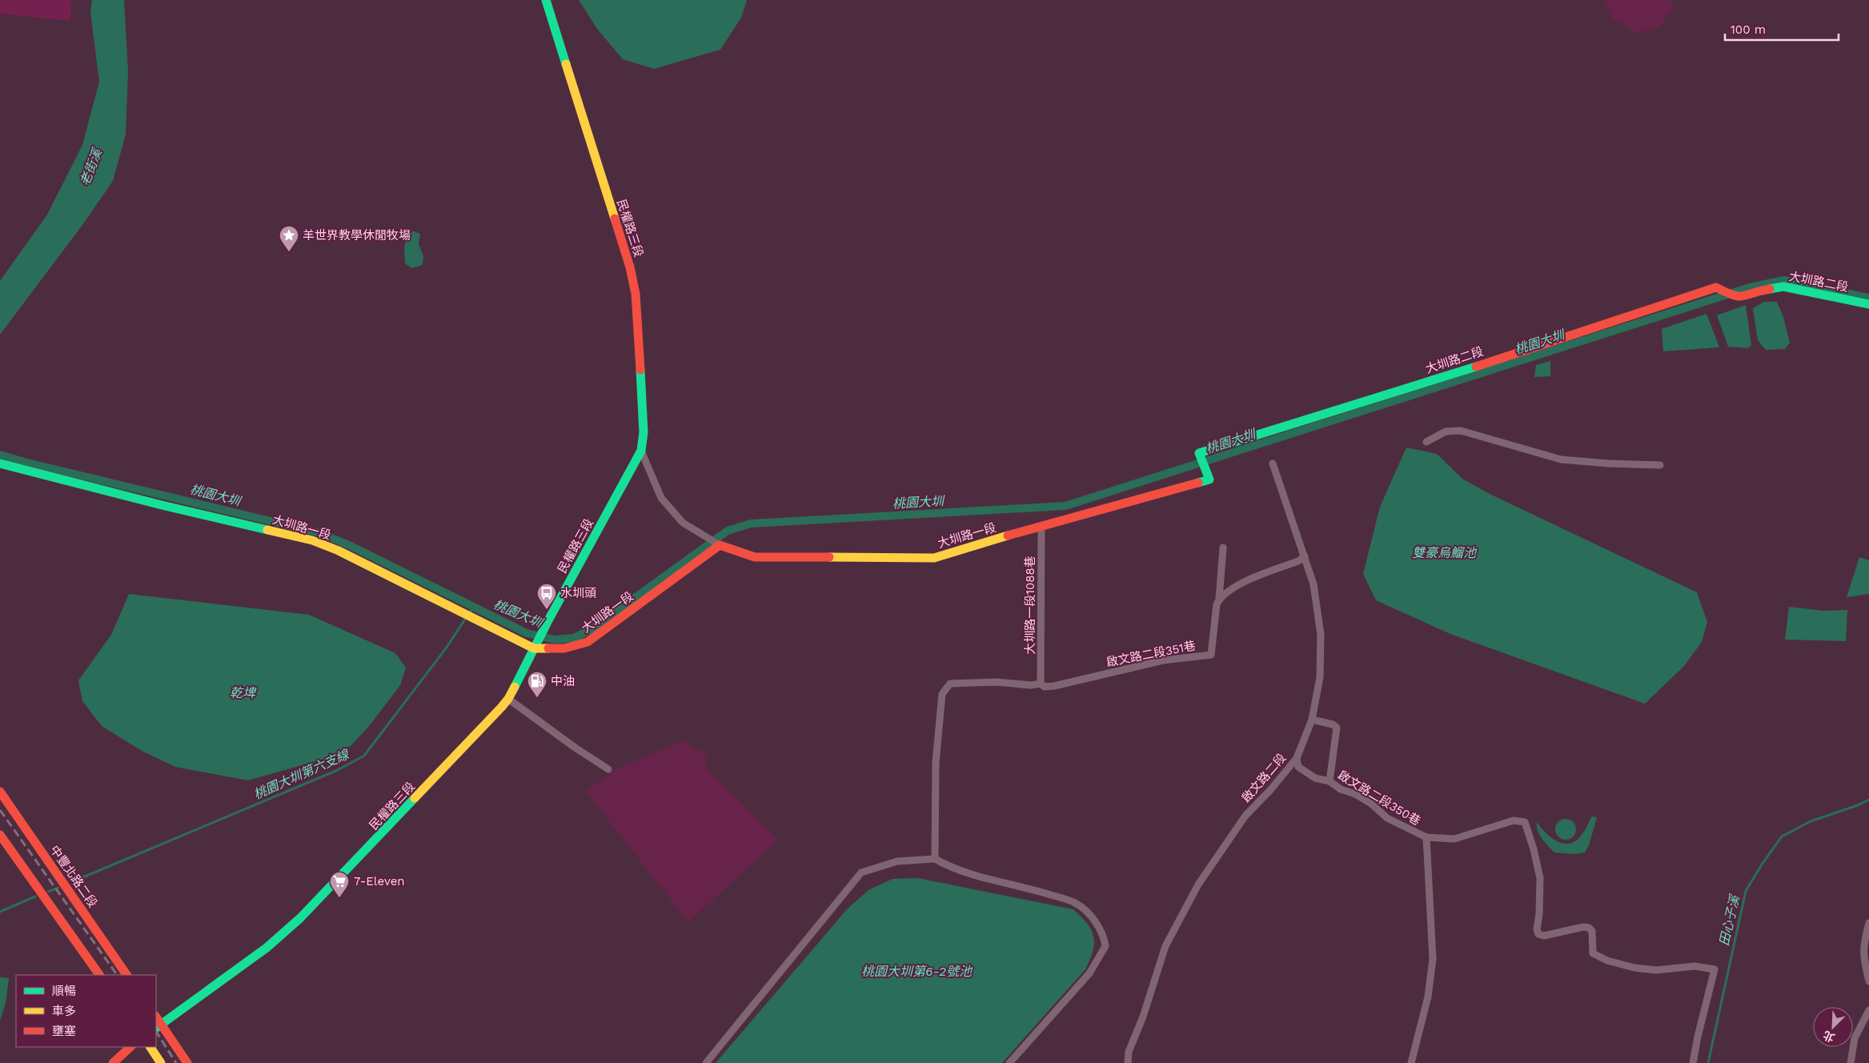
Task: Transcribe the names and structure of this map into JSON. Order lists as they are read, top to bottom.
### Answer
{
  "streets": {
    "street": [
      "民權路三段",
      "大圳路二段",
      "大圳路一段",
      "大圳路一段1088巷",
      "啟文路二段351巷",
      "啟文路二段",
      "啟文路二段350巷",
      "中豐北路二段"
    ]
  },
  "crossings": [
    ["民權路三段", "大圳路一段"],
    ["大圳路二段", "大圳路一段"],
    ["大圳路一段", "大圳路一段1088巷"],
    ["大圳路一段1088巷", "啟文路二段351巷"],
    ["啟文路二段", "啟文路二段350巷"]
  ],
  "water": [
    "老街溪",
    "桃園大圳",
    "雙豪烏鰡池",
    "乾埤",
    "桃園大圳第六支線",
    "田心子溪",
    "桃園大圳第6-2號池"
  ],
  "places": {
    "place": ["羊世界教學休閒牧場"],
    "bus stop": ["水圳頭"],
    "fuel station": ["中油"],
    "supermarket": ["7-Eleven"]
  },
  "legend": ["順暢", "車多", "壅塞"],
  "scale_bar": "100 m",
  "north": "bottom left"
}
